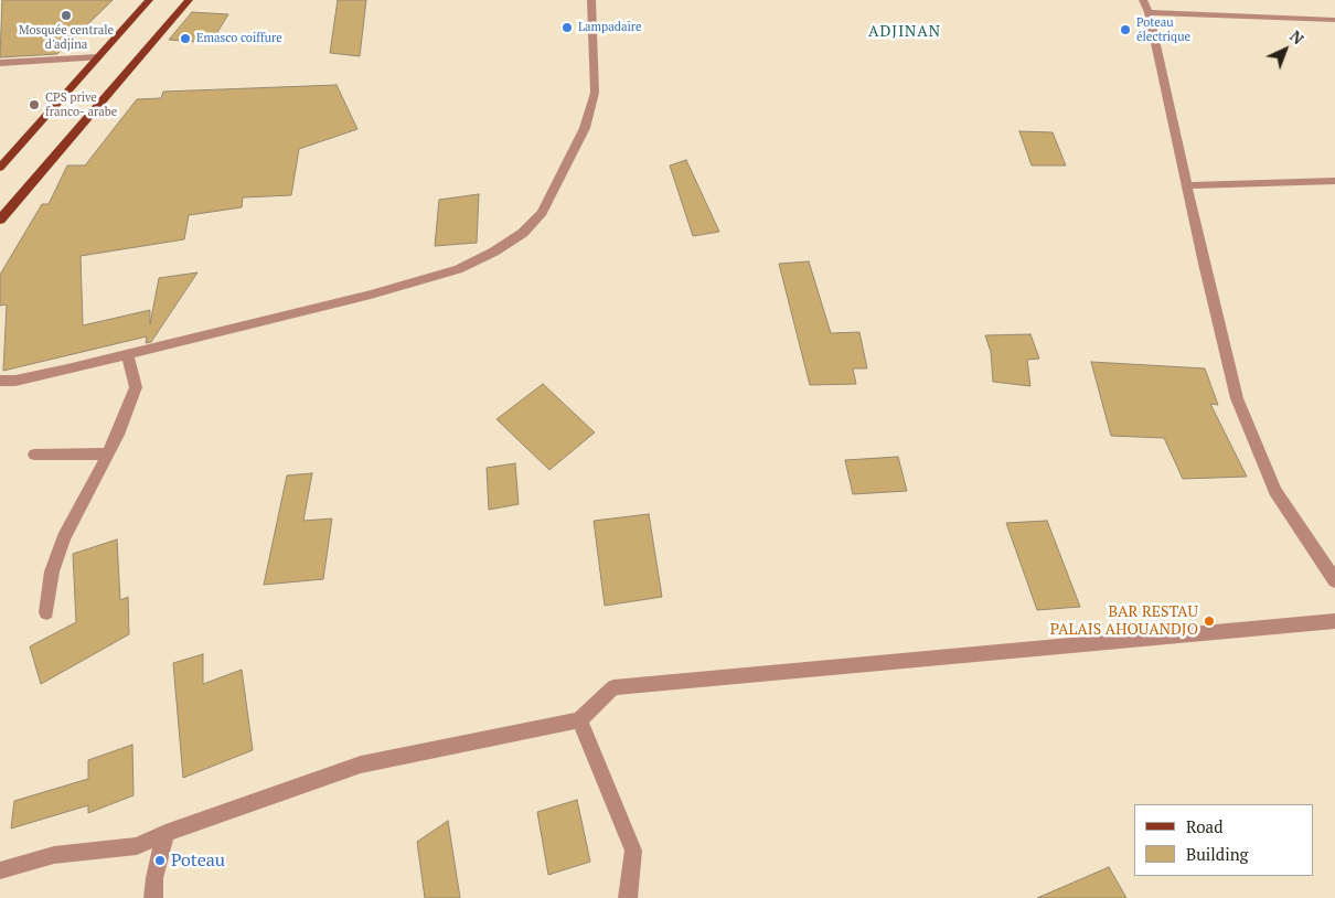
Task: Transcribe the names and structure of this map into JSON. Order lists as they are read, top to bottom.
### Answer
{
  "districts": ["ADJINAN"],
  "places": [
    "Mosquée centrale d'adjina",
    "Lampadaire",
    "Poteau électrique",
    "Emasco coiffure",
    "CPS prive franco- arabe",
    "BAR RESTAU PALAIS AHOUANDJO",
    "Poteau"
  ],
  "legend": ["Road", "Building"],
  "north": "top right"
}
